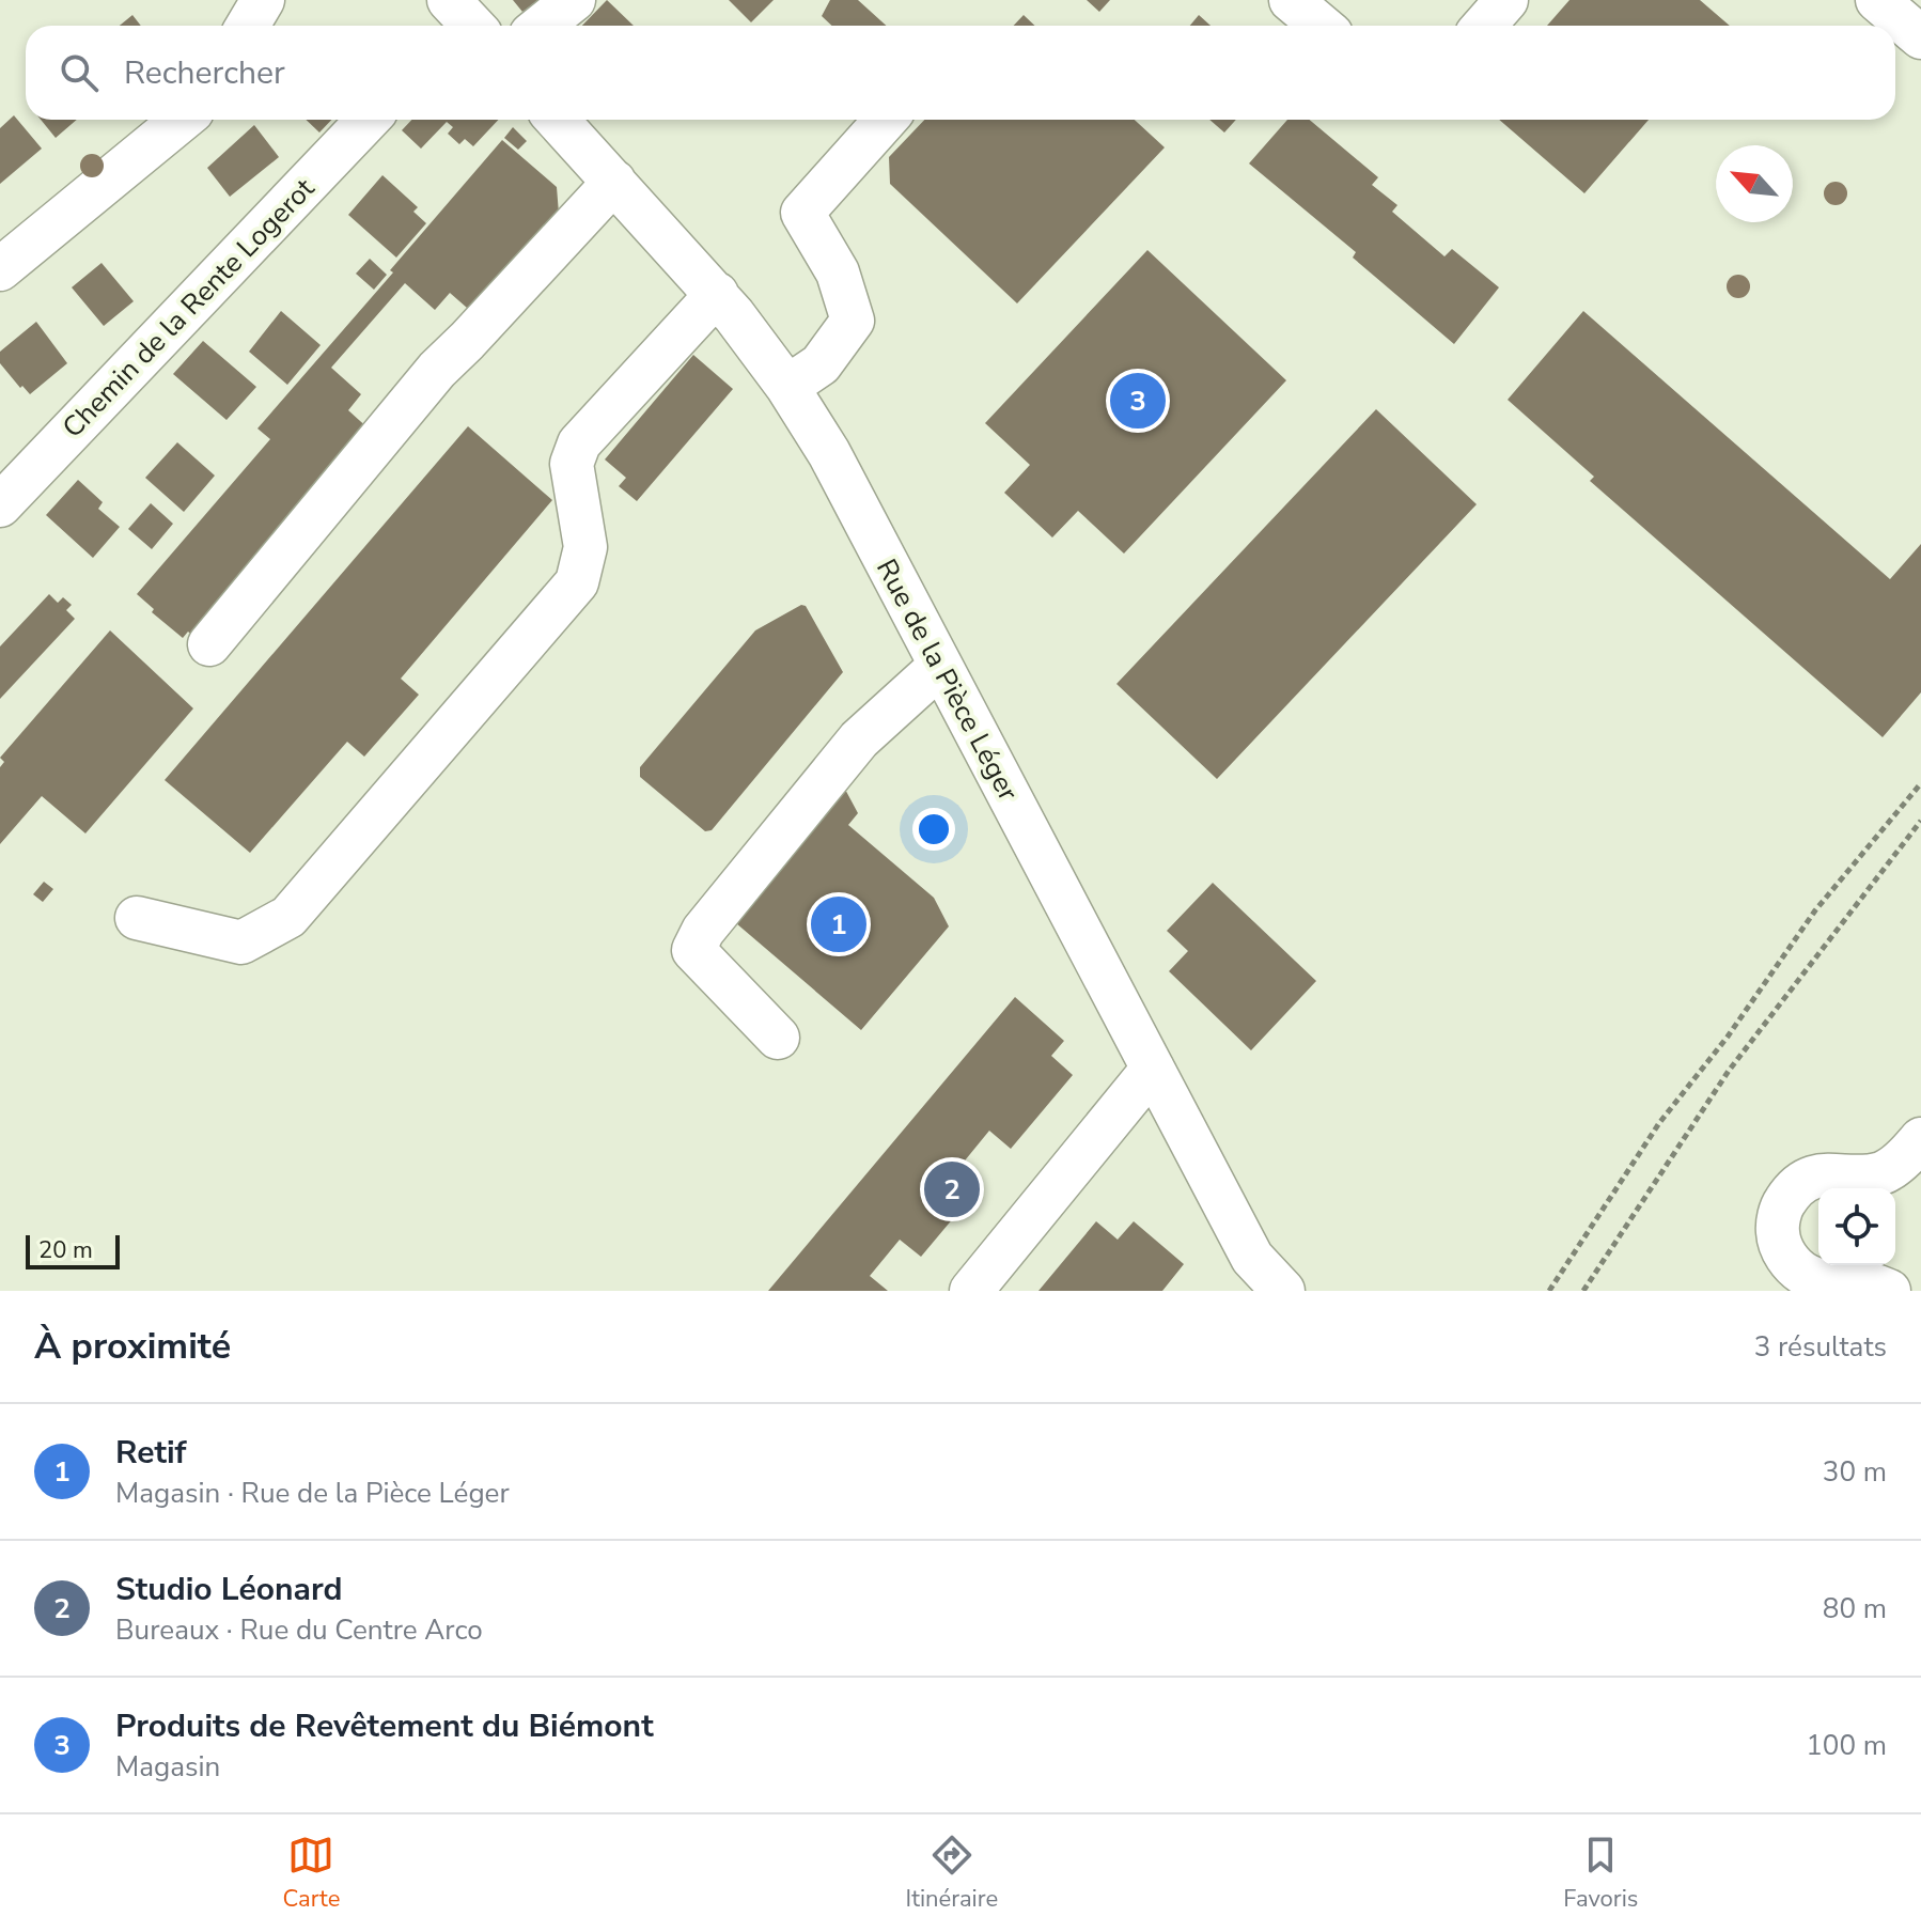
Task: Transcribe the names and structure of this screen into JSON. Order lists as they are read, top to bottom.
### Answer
{
  "streets": {
    "street": ["Chemin de la Rente Logerot", "Rue de la Pièce Léger"]
  },
  "scale_bar": "20 m",
  "north": "top left",
  "page": {
    "search": "Rechercher",
    "pins": ["3", "1", "2"],
    "scale": "20 m",
    "heading": ["À proximité", "3 résultats"],
    "list": [
      {
        "mark": "1",
        "name": "Retif",
        "note": "Magasin · Rue de la Pièce Léger",
        "value": "30 m"
      },
      {
        "mark": "2",
        "name": "Studio Léonard",
        "note": "Bureaux · Rue du Centre Arco",
        "value": "80 m"
      },
      {
        "mark": "3",
        "name": "Produits de Revêtement du Biémont",
        "note": "Magasin",
        "value": "100 m"
      }
    ],
    "nav": ["Carte", "Itinéraire", "Favoris"]
  }
}
